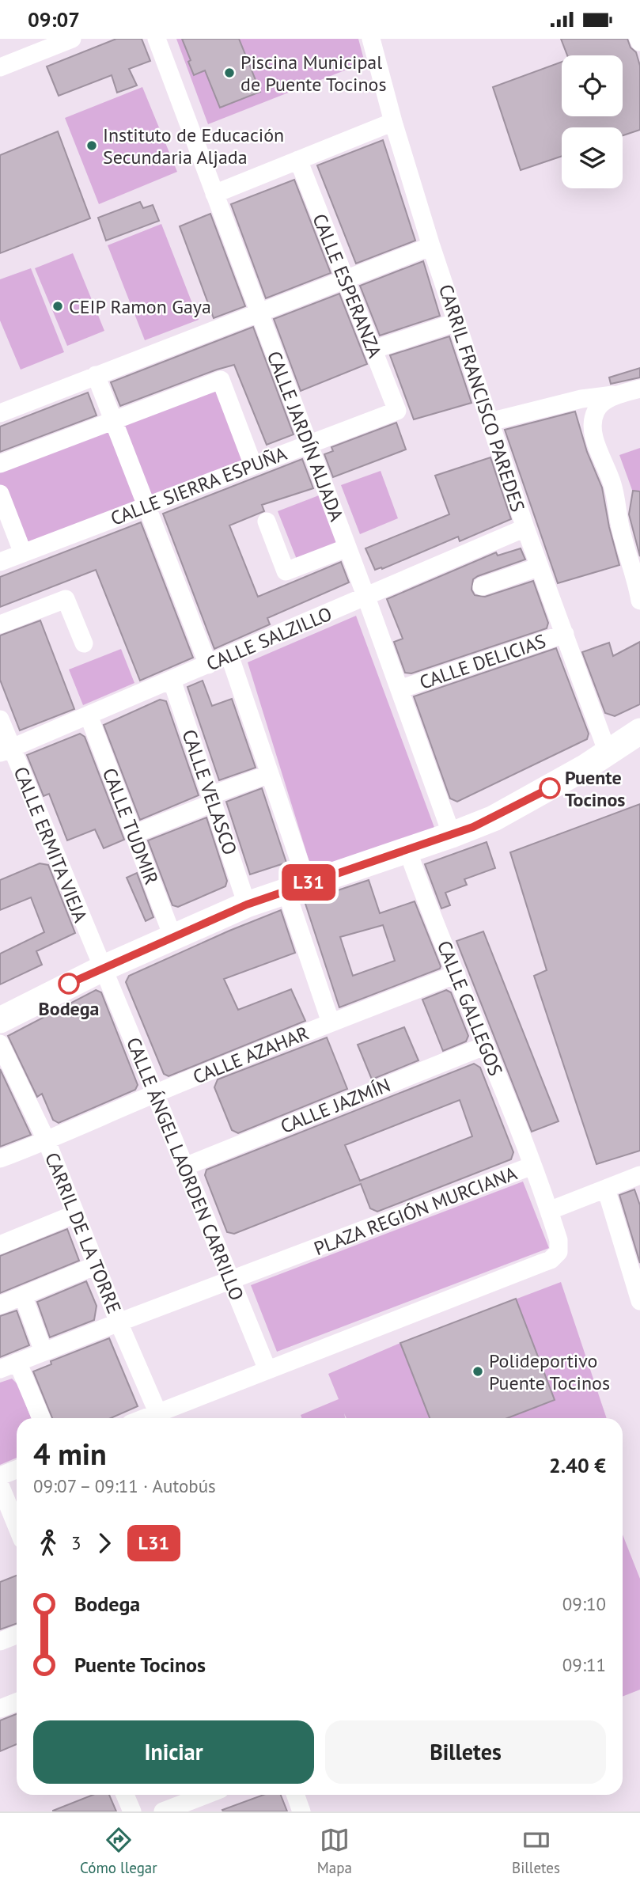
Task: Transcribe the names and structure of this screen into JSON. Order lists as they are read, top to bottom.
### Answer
{
  "streets": {
    "street": [
      "CALLE ESPERANZA",
      "CARRIL FRANCISCO PAREDES",
      "CALLE JARDÍN ALJADA",
      "CALLE SIERRA ESPUÑA",
      "CALLE SALZILLO",
      "CALLE DELICIAS",
      "CALLE VELASCO",
      "CALLE TUDMIR",
      "CALLE ERMITA VIEJA",
      "CALLE GALLEGOS",
      "CALLE AZAHAR",
      "CALLE JAZMÍN",
      "CALLE ÁNGEL LAORDEN CARRILLO",
      "PLAZA REGIÓN MURCIANA",
      "CARRIL DE LA TORRE"
    ]
  },
  "crossings": [
    ["CALLE ESPERANZA", "CALLE SIERRA ESPUÑA"],
    ["CARRIL FRANCISCO PAREDES", "CALLE SALZILLO"],
    ["CARRIL FRANCISCO PAREDES", "CALLE DELICIAS"],
    ["CALLE JARDÍN ALJADA", "CALLE SIERRA ESPUÑA"],
    ["CALLE JARDÍN ALJADA", "CALLE SALZILLO"],
    ["CALLE JARDÍN ALJADA", "CALLE DELICIAS"],
    ["CALLE SALZILLO", "CALLE VELASCO"],
    ["CALLE SALZILLO", "CALLE TUDMIR"],
    ["CALLE SALZILLO", "CALLE ERMITA VIEJA"],
    ["CALLE ERMITA VIEJA", "CALLE ÁNGEL LAORDEN CARRILLO"],
    ["CALLE GALLEGOS", "CALLE AZAHAR"],
    ["CALLE GALLEGOS", "CALLE JAZMÍN"],
    ["CALLE GALLEGOS", "PLAZA REGIÓN MURCIANA"],
    ["CALLE AZAHAR", "CALLE ÁNGEL LAORDEN CARRILLO"],
    ["CALLE AZAHAR", "CARRIL DE LA TORRE"],
    ["CALLE JAZMÍN", "CALLE ÁNGEL LAORDEN CARRILLO"],
    ["CALLE ÁNGEL LAORDEN CARRILLO", "PLAZA REGIÓN MURCIANA"],
    ["PLAZA REGIÓN MURCIANA", "CARRIL DE LA TORRE"]
  ],
  "places": [
    "Piscina Municipal de Puente Tocinos",
    "Instituto de Educación Secundaria Aljada",
    "CEIP Ramon Gaya",
    "Puente Tocinos",
    "Bodega",
    "Polideportivo Puente Tocinos"
  ],
  "lines": ["bus line L31"],
  "page": {
    "status": "09:07",
    "on_map": "L31",
    "heading": ["4 min", "09:07 – 09:11 · Autobús", "2.40 €"],
    "legs": ["3", "L31"],
    "list": [
      {
        "name": "Bodega",
        "value": "09:10"
      },
      {
        "name": "Puente Tocinos",
        "value": "09:11"
      }
    ],
    "buttons": ["Iniciar", "Billetes"],
    "tabs": ["Cómo llegar", "Mapa", "Billetes"]
  }
}
